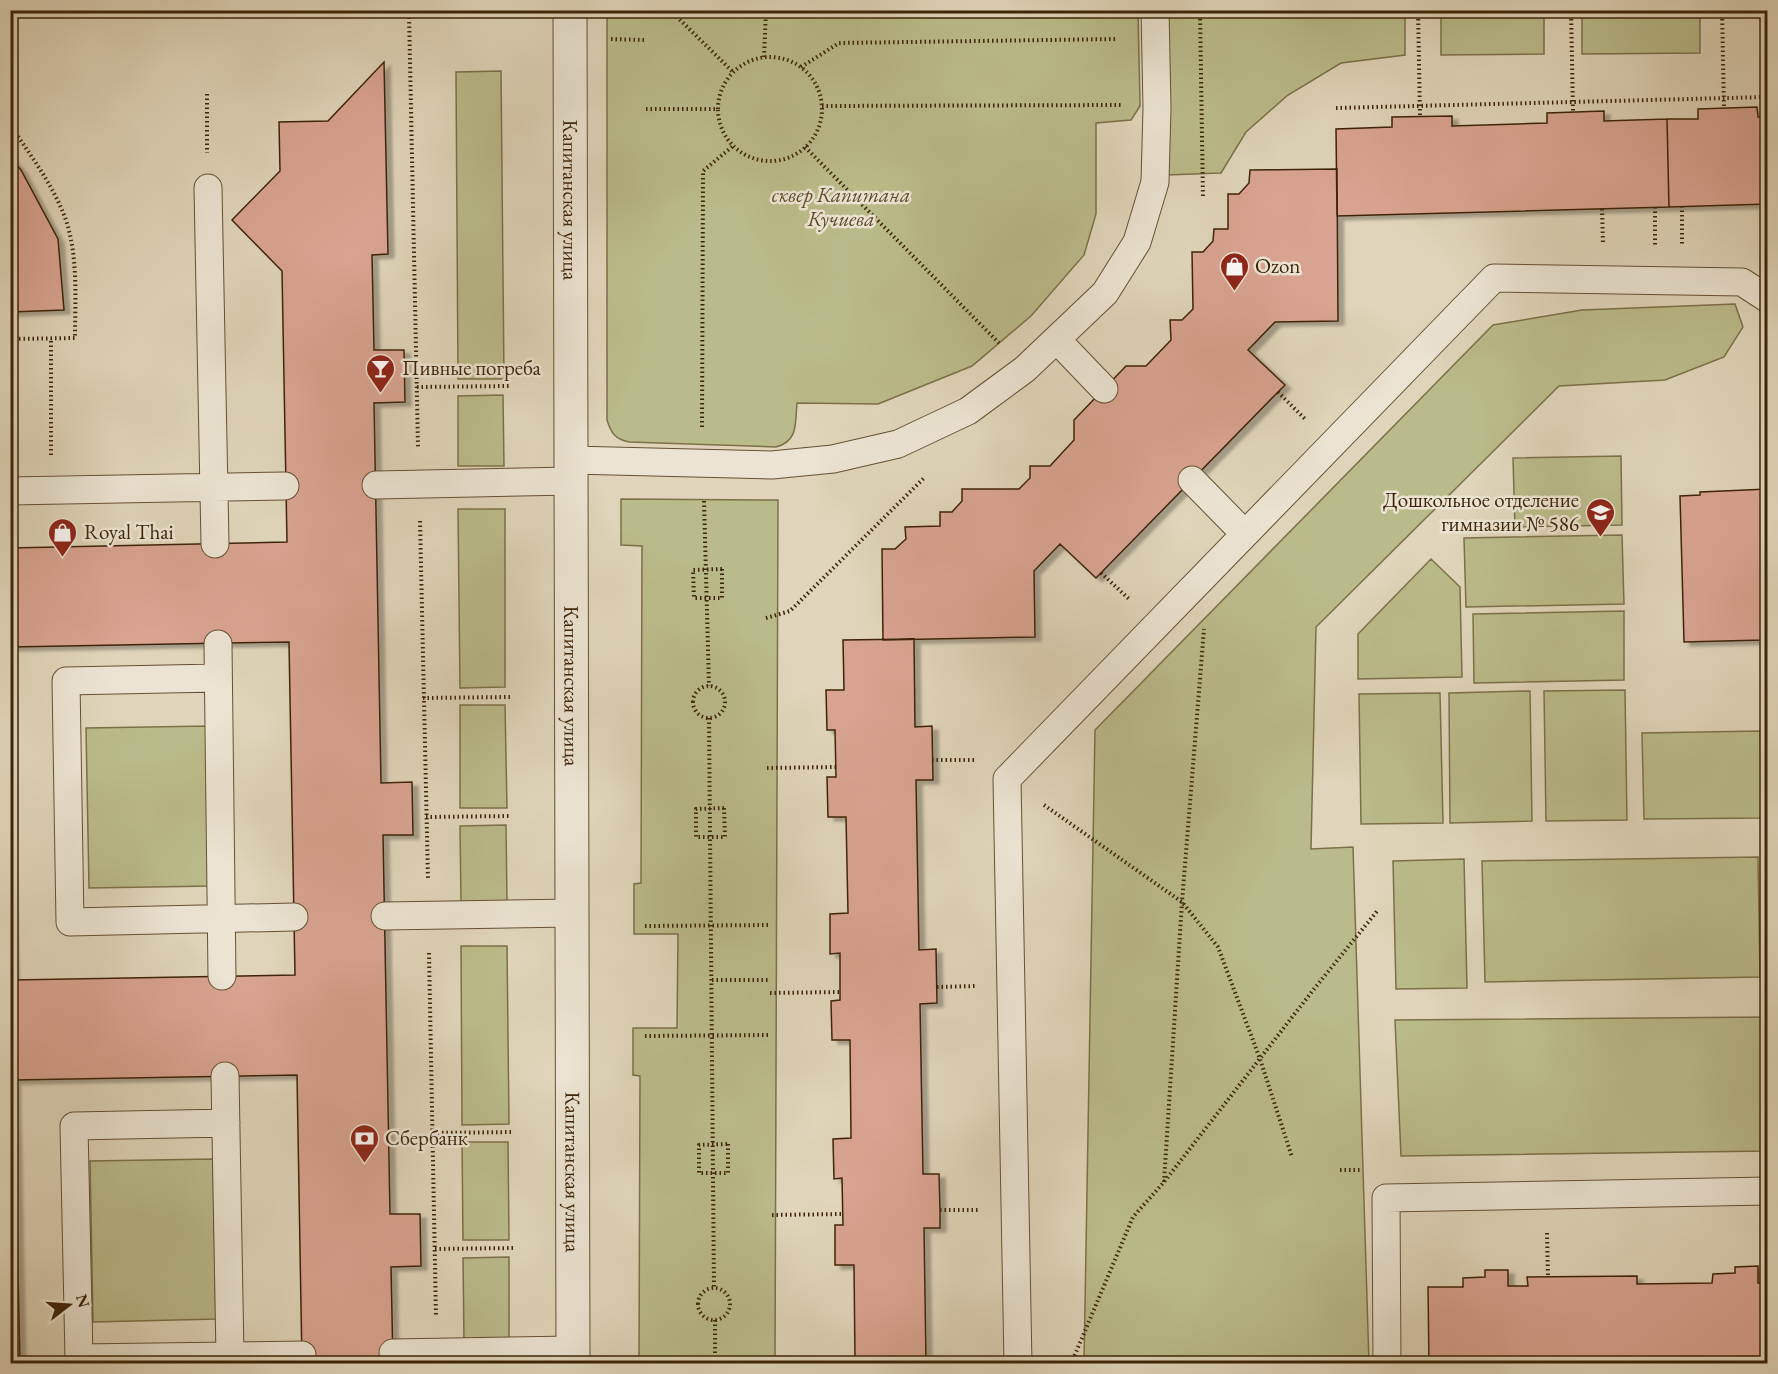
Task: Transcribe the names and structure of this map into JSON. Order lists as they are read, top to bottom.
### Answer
{
  "streets": {
    "street": ["Капитанская улица"]
  },
  "parks": ["сквер Капитана Кучиева"],
  "places": {
    "shop": ["Ozon", "Royal Thai"],
    "bar": ["Пивные погреба"],
    "school or university": ["Дошкольное отделение гимназии № 586"],
    "bank": ["Сбербанк"]
  },
  "north": "right"
}
